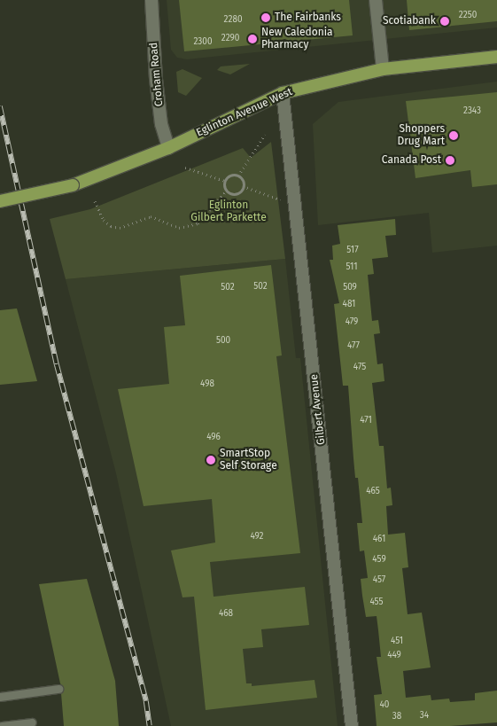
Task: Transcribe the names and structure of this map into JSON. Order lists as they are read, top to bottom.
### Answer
{
  "streets": {
    "main road": ["Eglinton Avenue West"],
    "street": ["Croham Road", "Gilbert Avenue"]
  },
  "crossings": [
    ["Croham Road", "Eglinton Avenue West"],
    ["Eglinton Avenue West", "Gilbert Avenue"]
  ],
  "parks": ["Eglinton Gilbert Parkette"],
  "places": [
    "The Fairbanks",
    "Scotiabank",
    "New Caledonia Pharmacy",
    "Shoppers Drug Mart",
    "Canada Post",
    "SmartStop Self Storage"
  ],
  "house_numbers": [
    "2250",
    "2280",
    "2290",
    "2300",
    "2343",
    "517",
    "511",
    "502",
    "502",
    "509",
    "481",
    "479",
    "500",
    "477",
    "475",
    "498",
    "471",
    "496",
    "465",
    "492",
    "461",
    "459",
    "457",
    "455",
    "468",
    "451",
    "449",
    "40",
    "34",
    "38"
  ]
}
